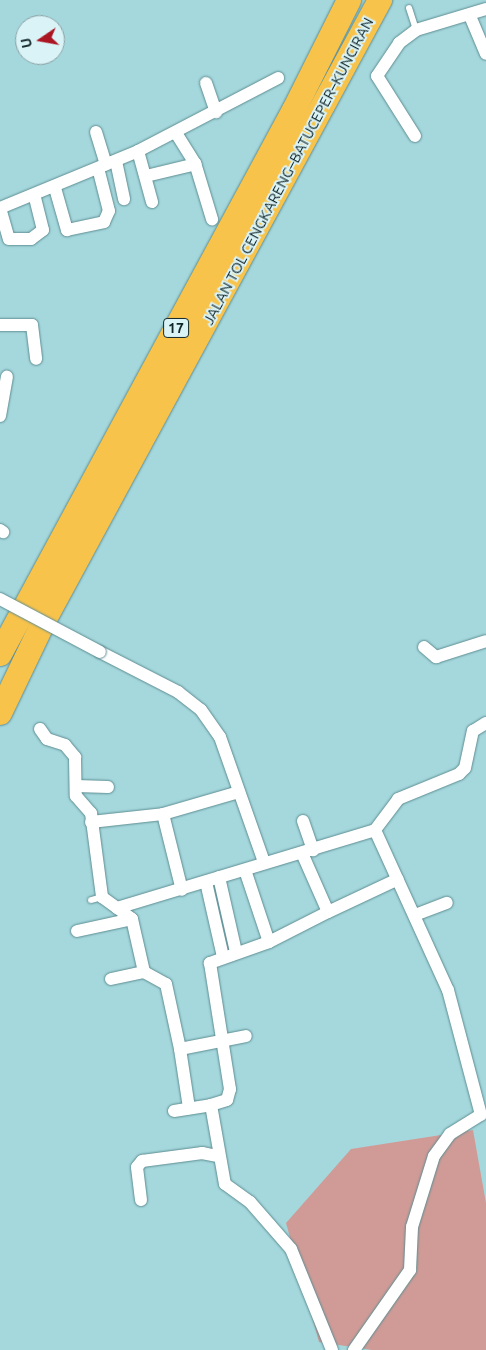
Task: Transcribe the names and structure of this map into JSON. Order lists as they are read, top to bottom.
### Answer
{
  "streets": {
    "highway": ["JALAN TOL CENGKARENG–BATUCEPER–KUNCIRAN", "17"]
  },
  "north": "left"
}
